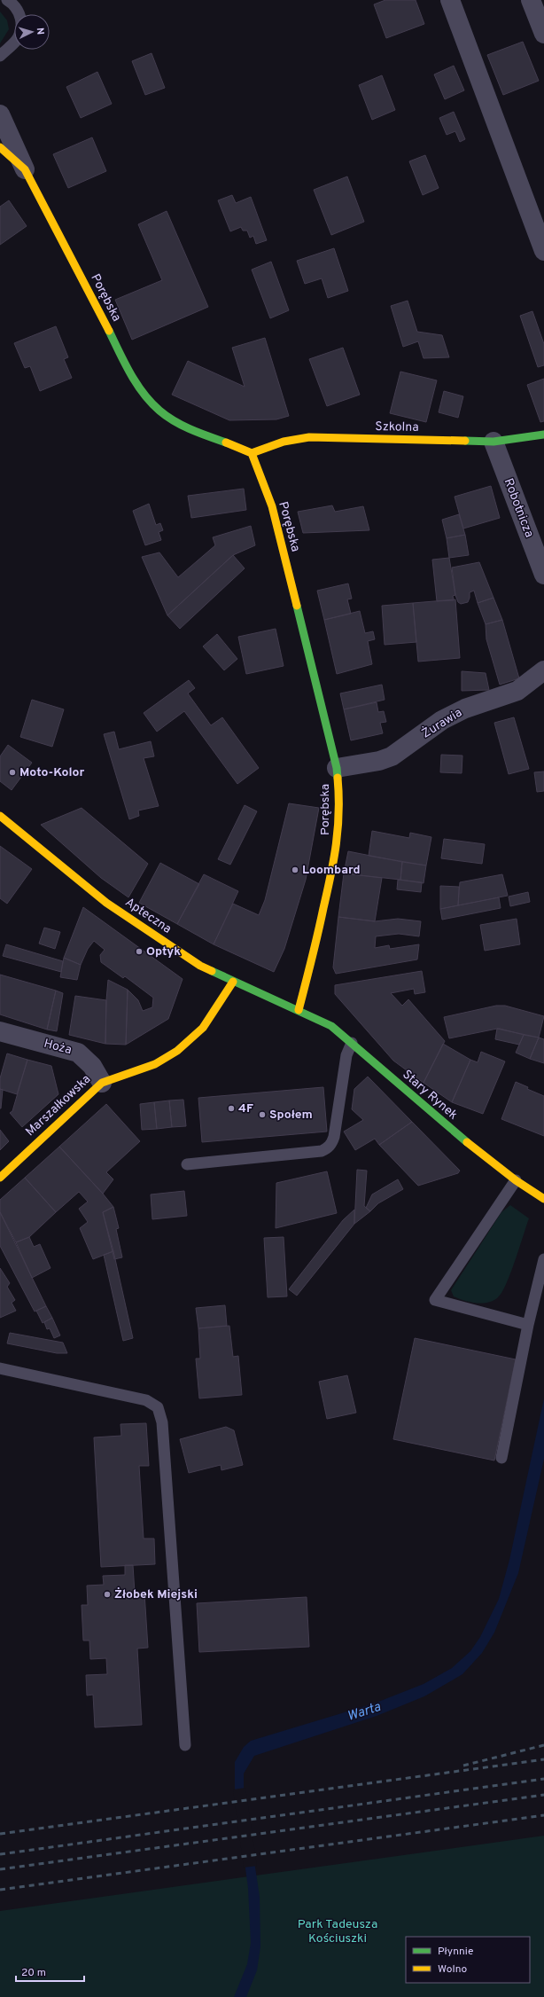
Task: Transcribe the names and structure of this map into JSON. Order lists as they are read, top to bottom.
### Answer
{
  "streets": {
    "street": [
      "Porębska",
      "Szkolna",
      "Robotnicza",
      "Żurawia",
      "Apteczna",
      "Hoża",
      "Stary Rynek",
      "Marszałkowska"
    ]
  },
  "crossings": [
    ["Porębska", "Szkolna"],
    ["Porębska", "Żurawia"],
    ["Porębska", "Apteczna"],
    ["Porębska", "Stary Rynek"],
    ["Szkolna", "Robotnicza"],
    ["Apteczna", "Stary Rynek"],
    ["Apteczna", "Marszałkowska"],
    ["Hoża", "Marszałkowska"]
  ],
  "water": ["Warta"],
  "parks": ["Park Tadeusza Kościuszki"],
  "places": [
    "Moto-Kolor",
    "Loombard",
    "Optyk",
    "4F",
    "Społem",
    "Żłobek Miejski"
  ],
  "legend": ["Płynnie", "Wolno"],
  "scale_bar": "20 m",
  "north": "right"
}
